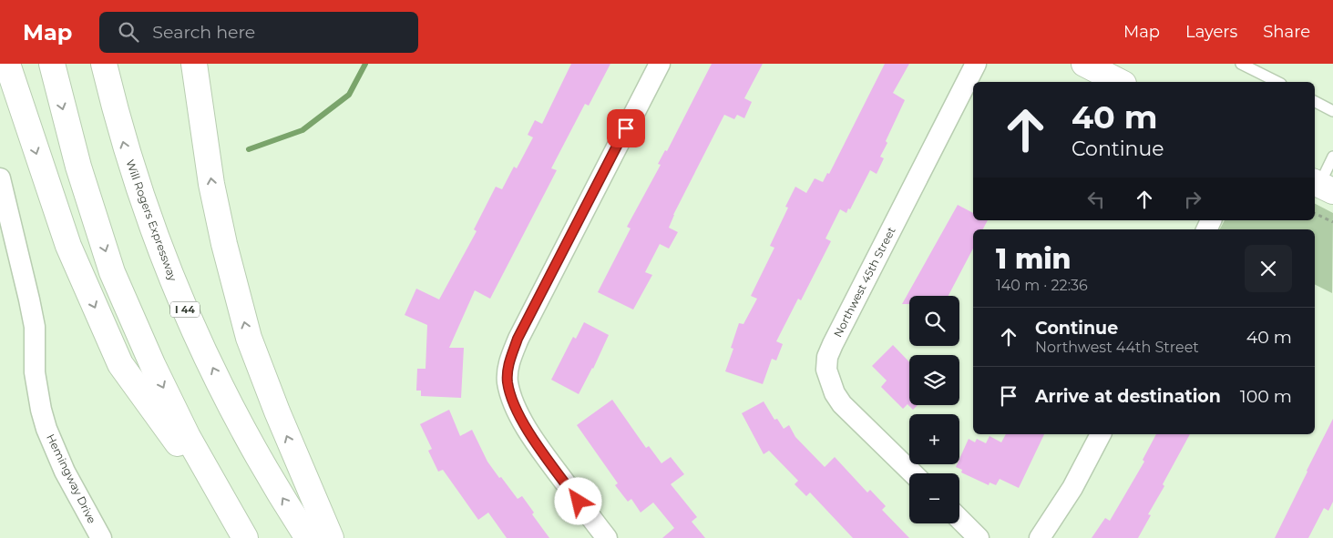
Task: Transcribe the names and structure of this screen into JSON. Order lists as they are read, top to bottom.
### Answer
{
  "streets": {
    "main road": ["Will Rogers Expressway", "I 44"],
    "street": ["Northwest 45th Street", "Hemingway Drive"]
  },
  "page": {
    "header": "Map",
    "search": "Search here",
    "nav": ["Map", "Layers", "Share"],
    "turn": ["40 m", "Continue"],
    "heading": ["1 min", "140 m · 22:36"],
    "map_buttons": ["+", "−"],
    "list": [
      {
        "name": "Continue",
        "note": "Northwest 44th Street",
        "value": "40 m"
      },
      {
        "name": "Arrive at destination",
        "value": "100 m"
      }
    ]
  }
}
